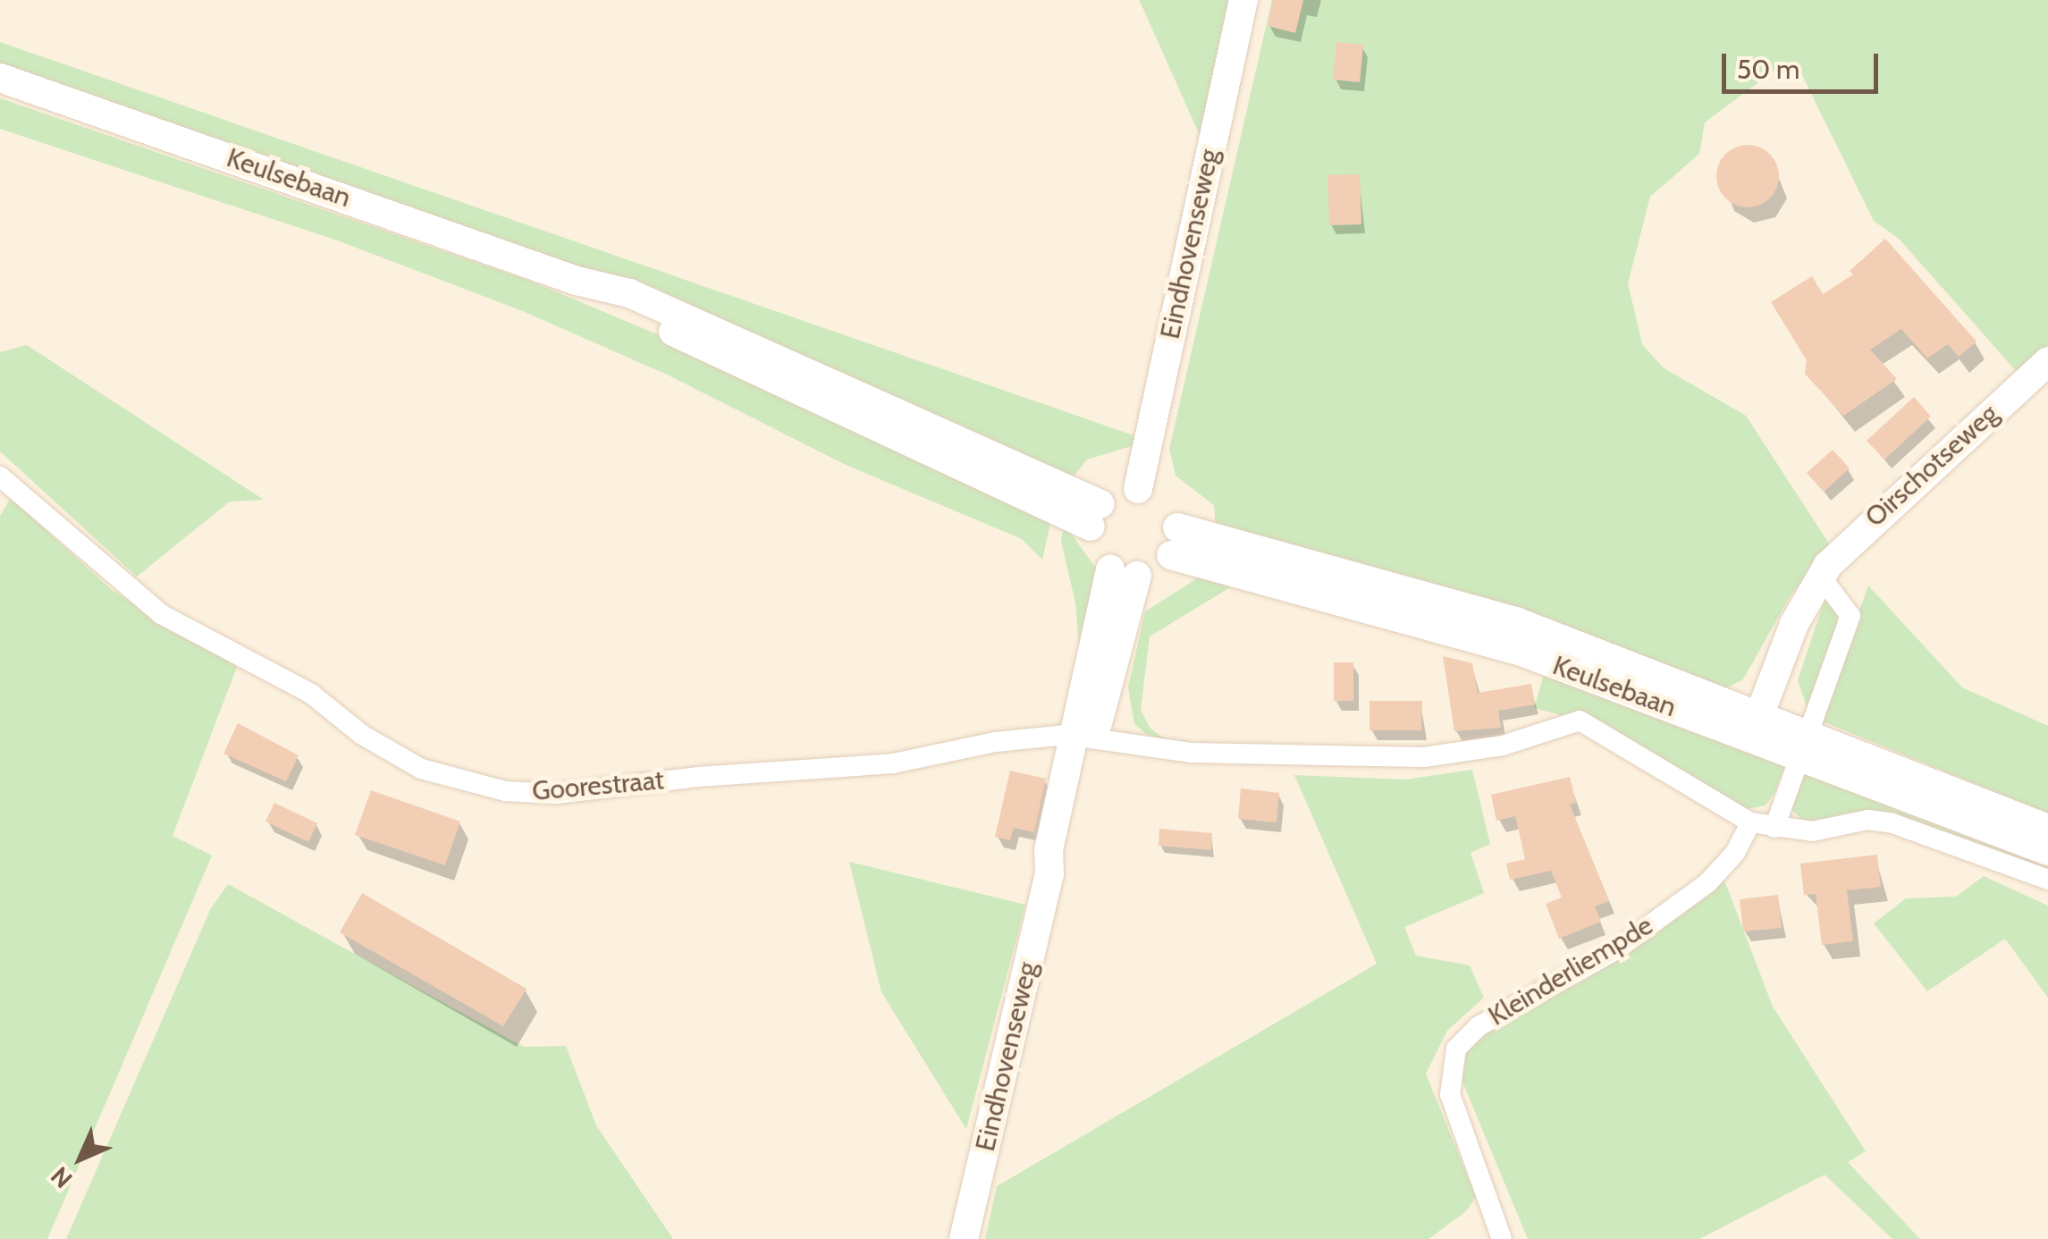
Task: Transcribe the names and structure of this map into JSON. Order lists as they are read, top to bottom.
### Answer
{
  "streets": {
    "main road": ["Keulsebaan", "Eindhovenseweg", "Oirschotseweg"],
    "street": ["Goorestraat", "Kleinderliempde"]
  },
  "crossings": [
    ["Keulsebaan", "Eindhovenseweg"],
    ["Keulsebaan", "Oirschotseweg"],
    ["Eindhovenseweg", "Goorestraat"]
  ],
  "scale_bar": "50 m",
  "north": "bottom left"
}
